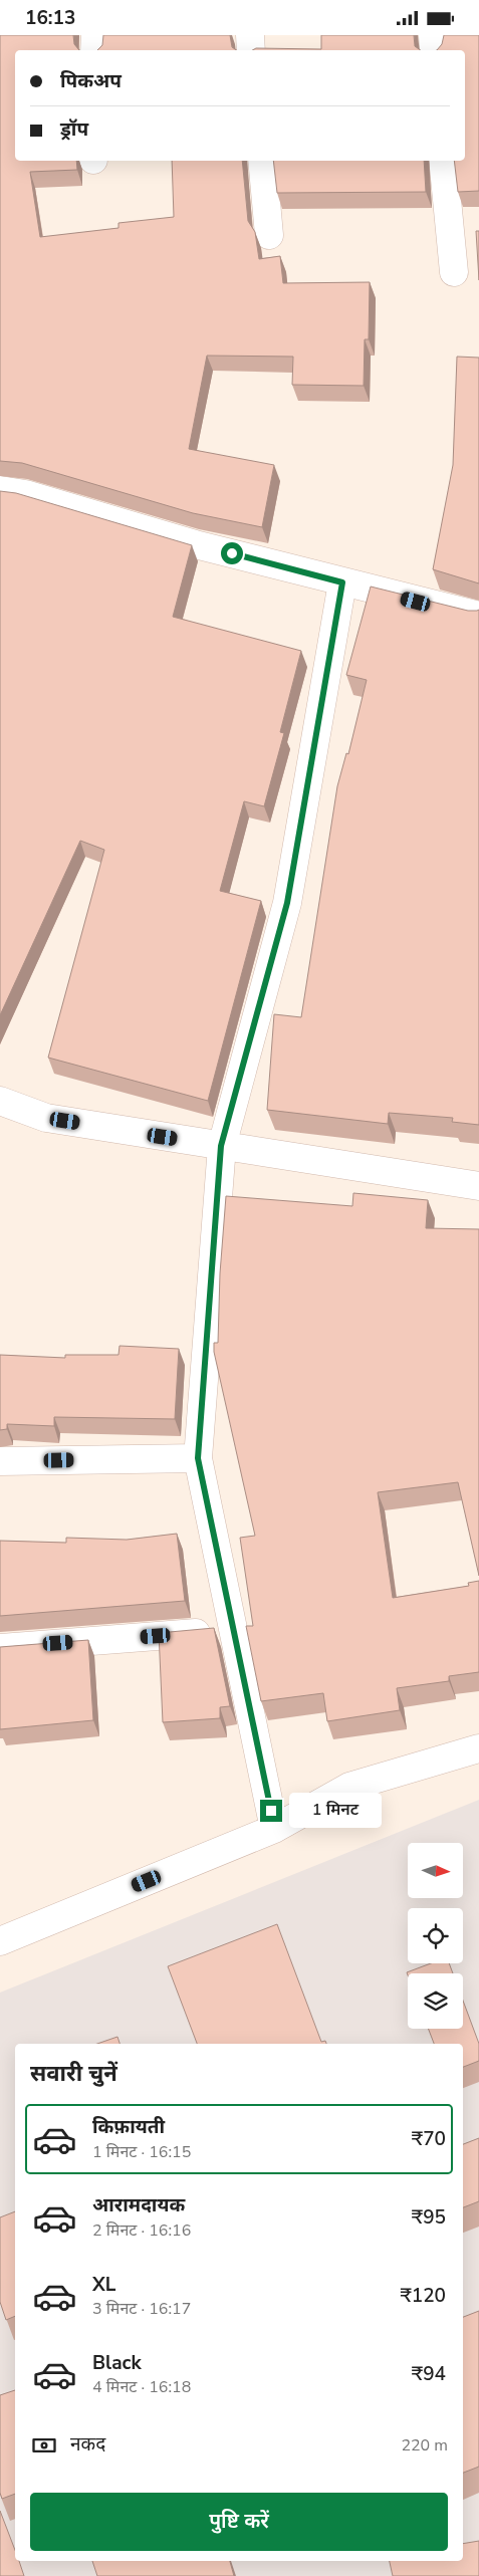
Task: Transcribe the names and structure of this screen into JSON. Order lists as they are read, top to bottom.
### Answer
{
  "north": "right",
  "page": {
    "status": "16:13",
    "banner": ["पिकअप", "ड्रॉप"],
    "bubble": "1 मिनट",
    "heading": "सवारी चुनें",
    "list": [
      {
        "name": "किफ़ायती",
        "note": "1 मिनट · 16:15",
        "value": "₹70"
      },
      {
        "name": "आरामदायक",
        "note": "2 मिनट · 16:16",
        "value": "₹95"
      },
      {
        "name": "XL",
        "note": "3 मिनट · 16:17",
        "value": "₹120"
      },
      {
        "name": "Black",
        "note": "4 मिनट · 16:18",
        "value": "₹94"
      }
    ],
    "pay": ["नकद", "220 m"],
    "buttons": "पुष्टि करें"
  }
}
